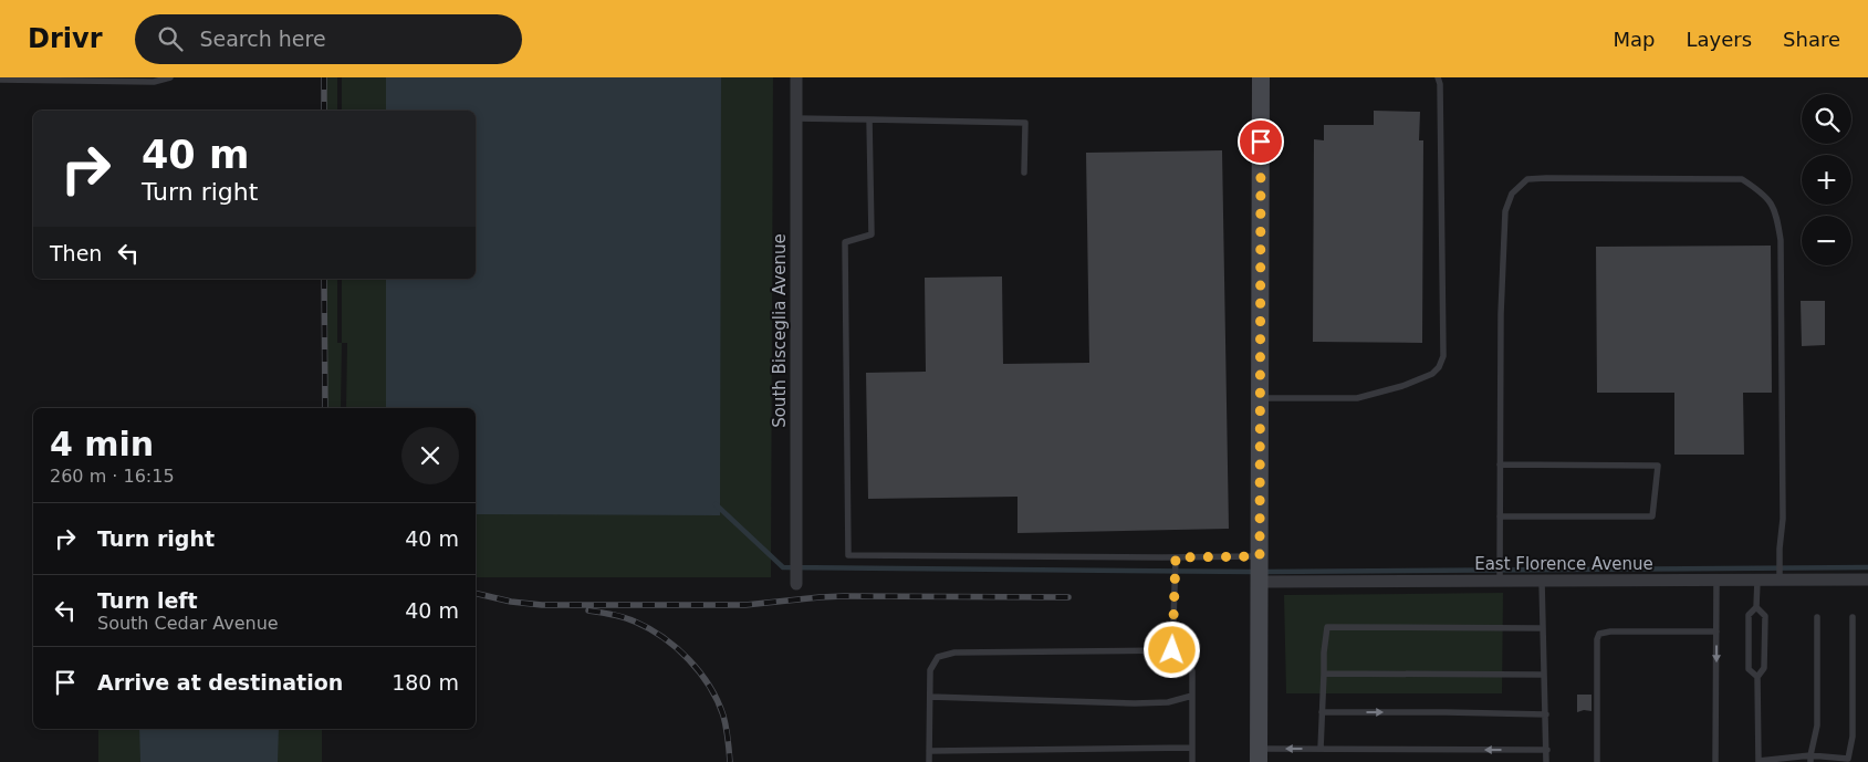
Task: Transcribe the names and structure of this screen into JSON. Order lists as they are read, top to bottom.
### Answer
{
  "streets": {
    "street": ["South Bisceglia Avenue", "East Florence Avenue"]
  },
  "page": {
    "header": "Drivr",
    "search": "Search here",
    "nav": ["Map", "Layers", "Share"],
    "map_buttons": ["+", "−"],
    "turn": ["40 m", "Turn right"],
    "then": "Then",
    "heading": ["4 min", "260 m · 16:15"],
    "list": [
      {
        "name": "Turn right",
        "value": "40 m"
      },
      {
        "name": "Turn left",
        "note": "South Cedar Avenue",
        "value": "40 m"
      },
      {
        "name": "Arrive at destination",
        "value": "180 m"
      }
    ]
  }
}
